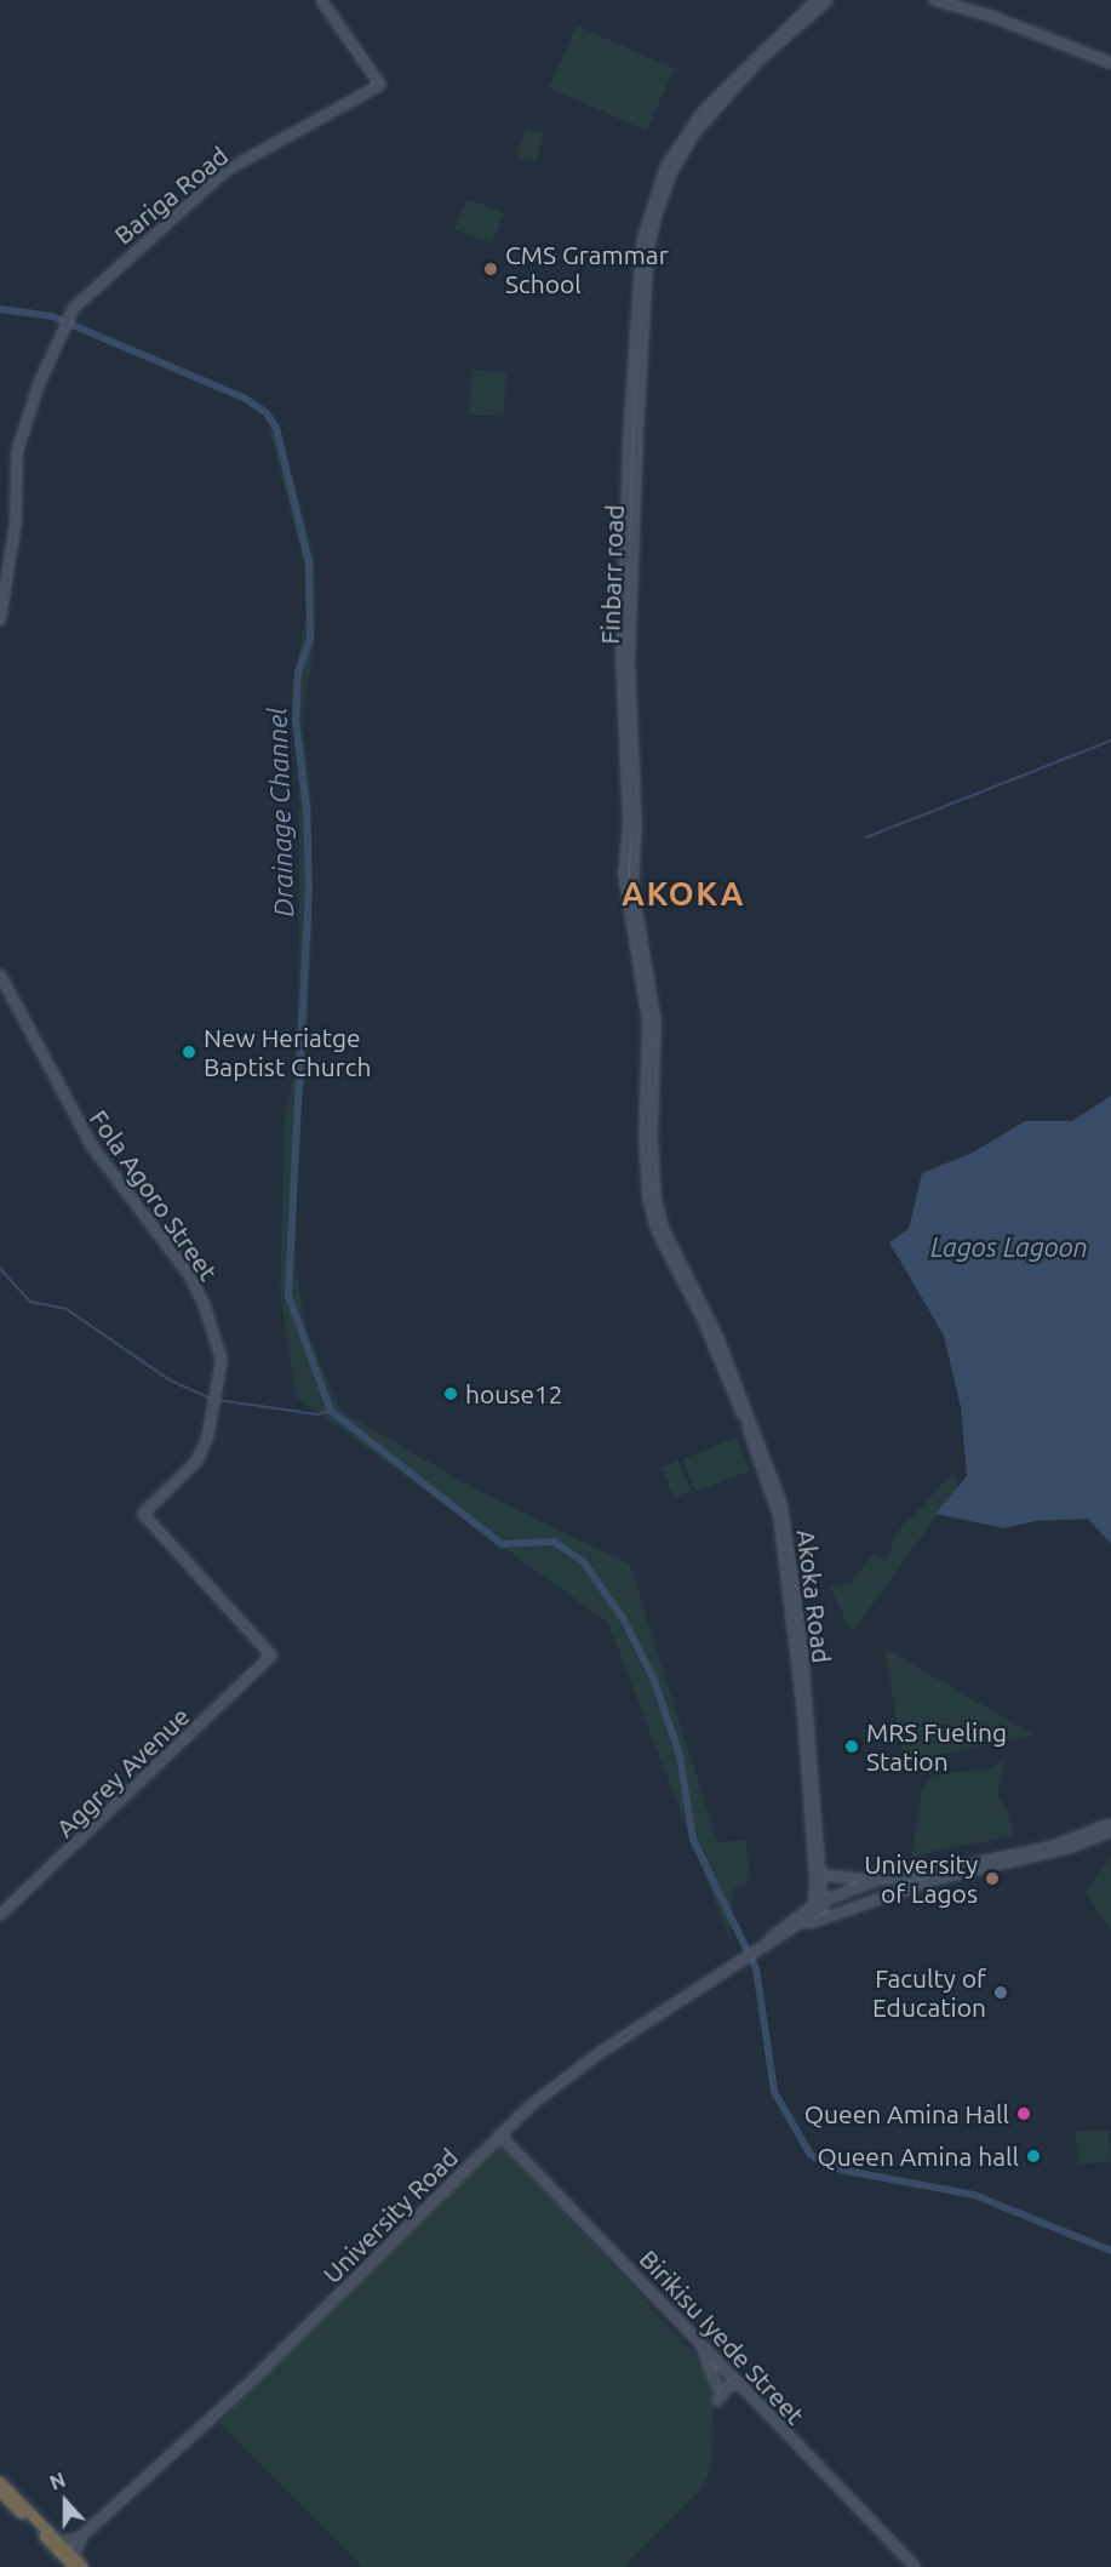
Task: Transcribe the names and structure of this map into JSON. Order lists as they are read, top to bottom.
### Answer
{
  "streets": {
    "main road": [
      "Bariga Road",
      "Finbarr road",
      "Fola Agoro Street",
      "Akoka Road",
      "Aggrey Avenue",
      "University Road",
      "Birikisu Iyede Street"
    ]
  },
  "crossings": [
    ["Finbarr road", "Akoka Road"],
    ["Fola Agoro Street", "Aggrey Avenue"],
    ["University Road", "Birikisu Iyede Street"]
  ],
  "districts": ["AKOKA"],
  "water": ["Drainage Channel", "Lagos Lagoon"],
  "places": [
    "CMS Grammar School",
    "New Heriatge Baptist Church",
    "house12",
    "MRS Fueling Station",
    "University of Lagos",
    "Faculty of Education",
    "Queen Amina Hall",
    "Queen Amina hall"
  ],
  "north": "top"
}
